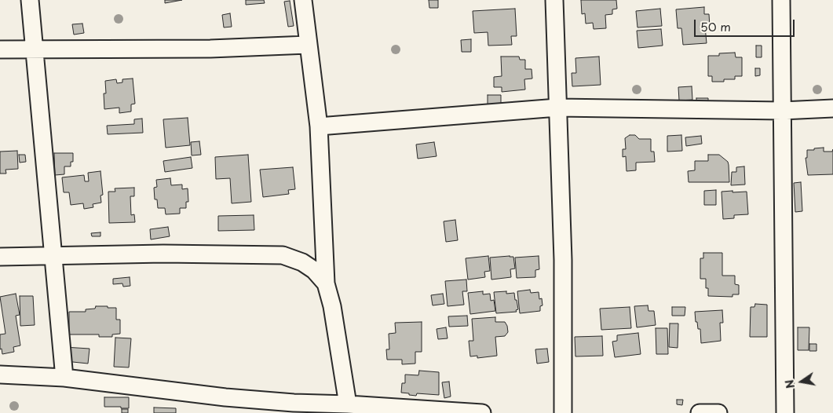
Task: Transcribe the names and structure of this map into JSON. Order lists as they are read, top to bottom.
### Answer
{
  "scale_bar": "50 m",
  "north": "left"
}
